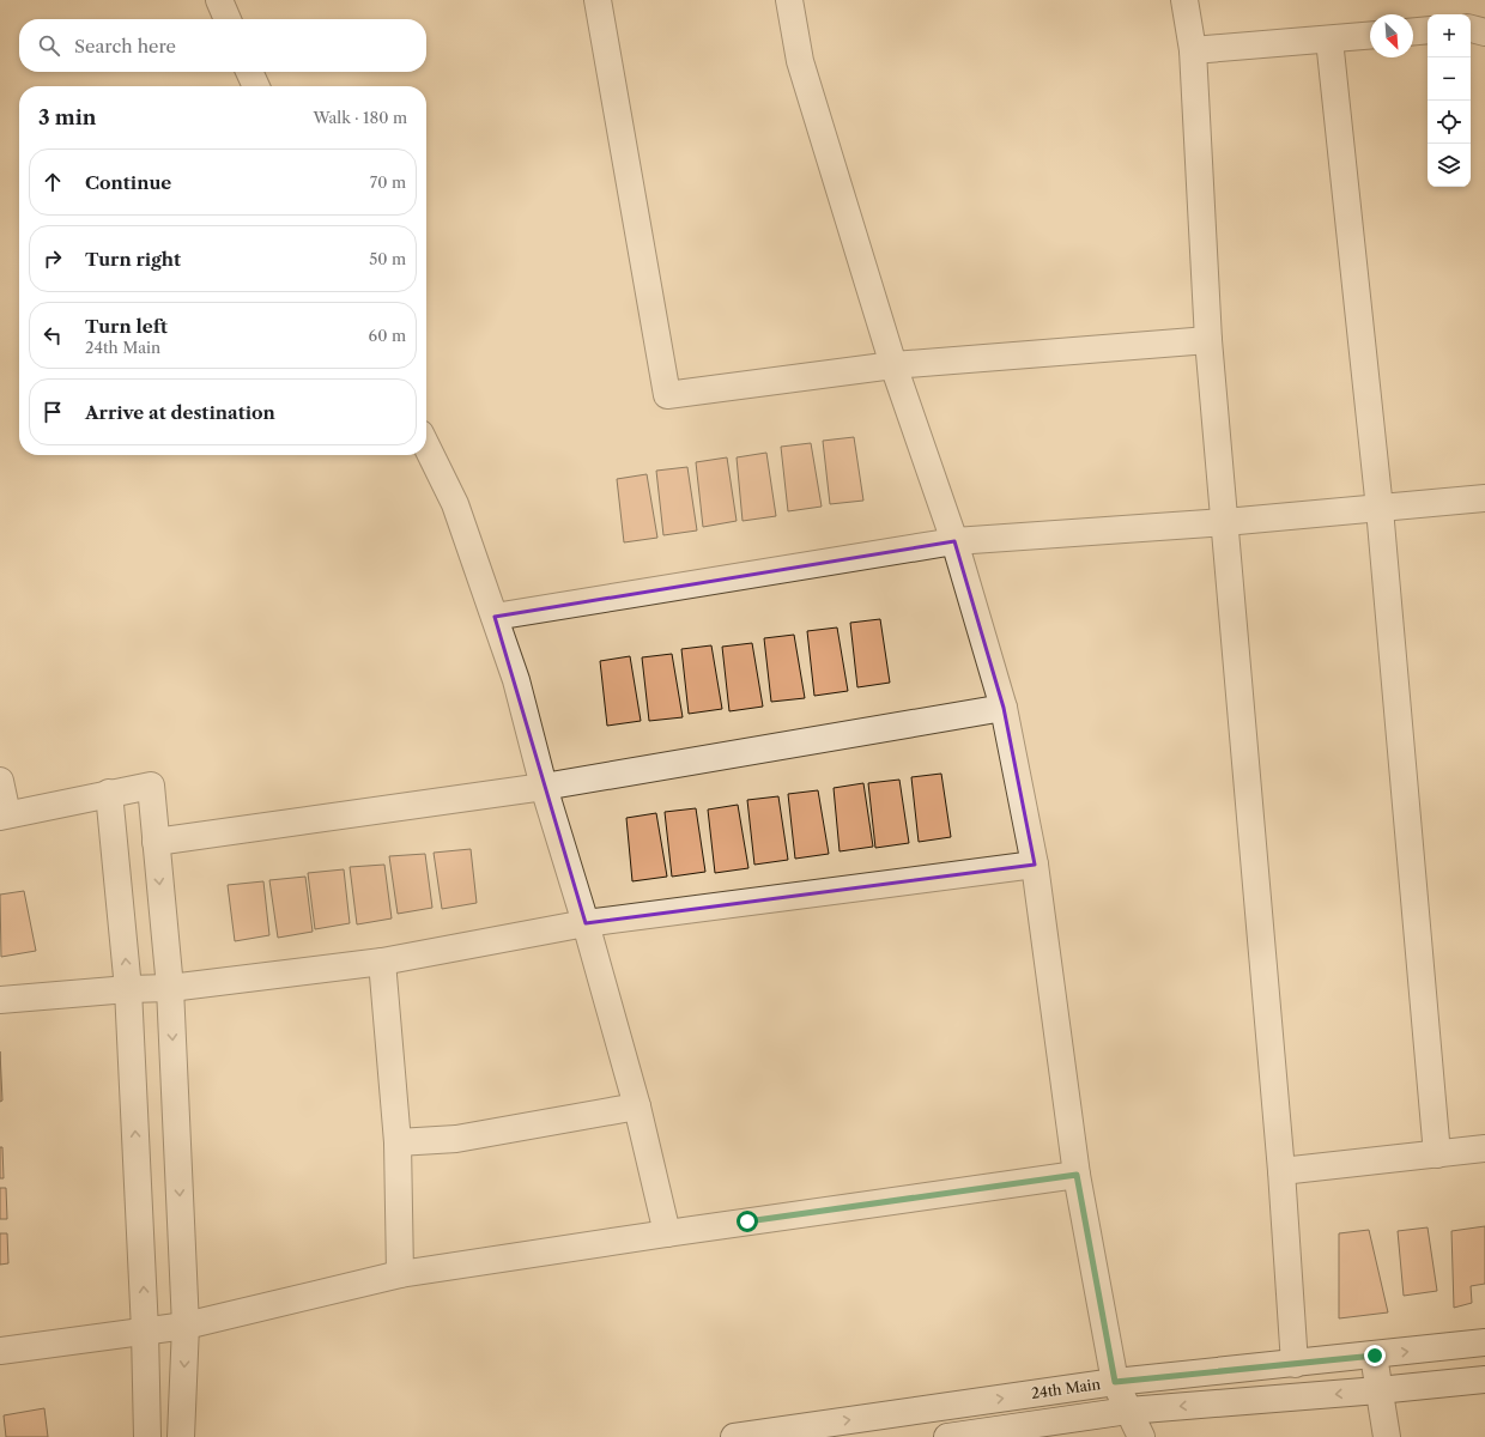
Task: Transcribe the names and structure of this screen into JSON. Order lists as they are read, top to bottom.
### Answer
{
  "streets": {
    "street": ["24th Main"]
  },
  "north": "bottom right",
  "page": {
    "map_buttons": ["+", "−"],
    "search": "Search here",
    "heading": ["3 min", "Walk · 180 m"],
    "list": [
      ["Continue", "70 m"],
      ["Turn right", "50 m"],
      ["Turn left", "24th Main", "60 m"],
      "Arrive at destination"
    ]
  }
}
